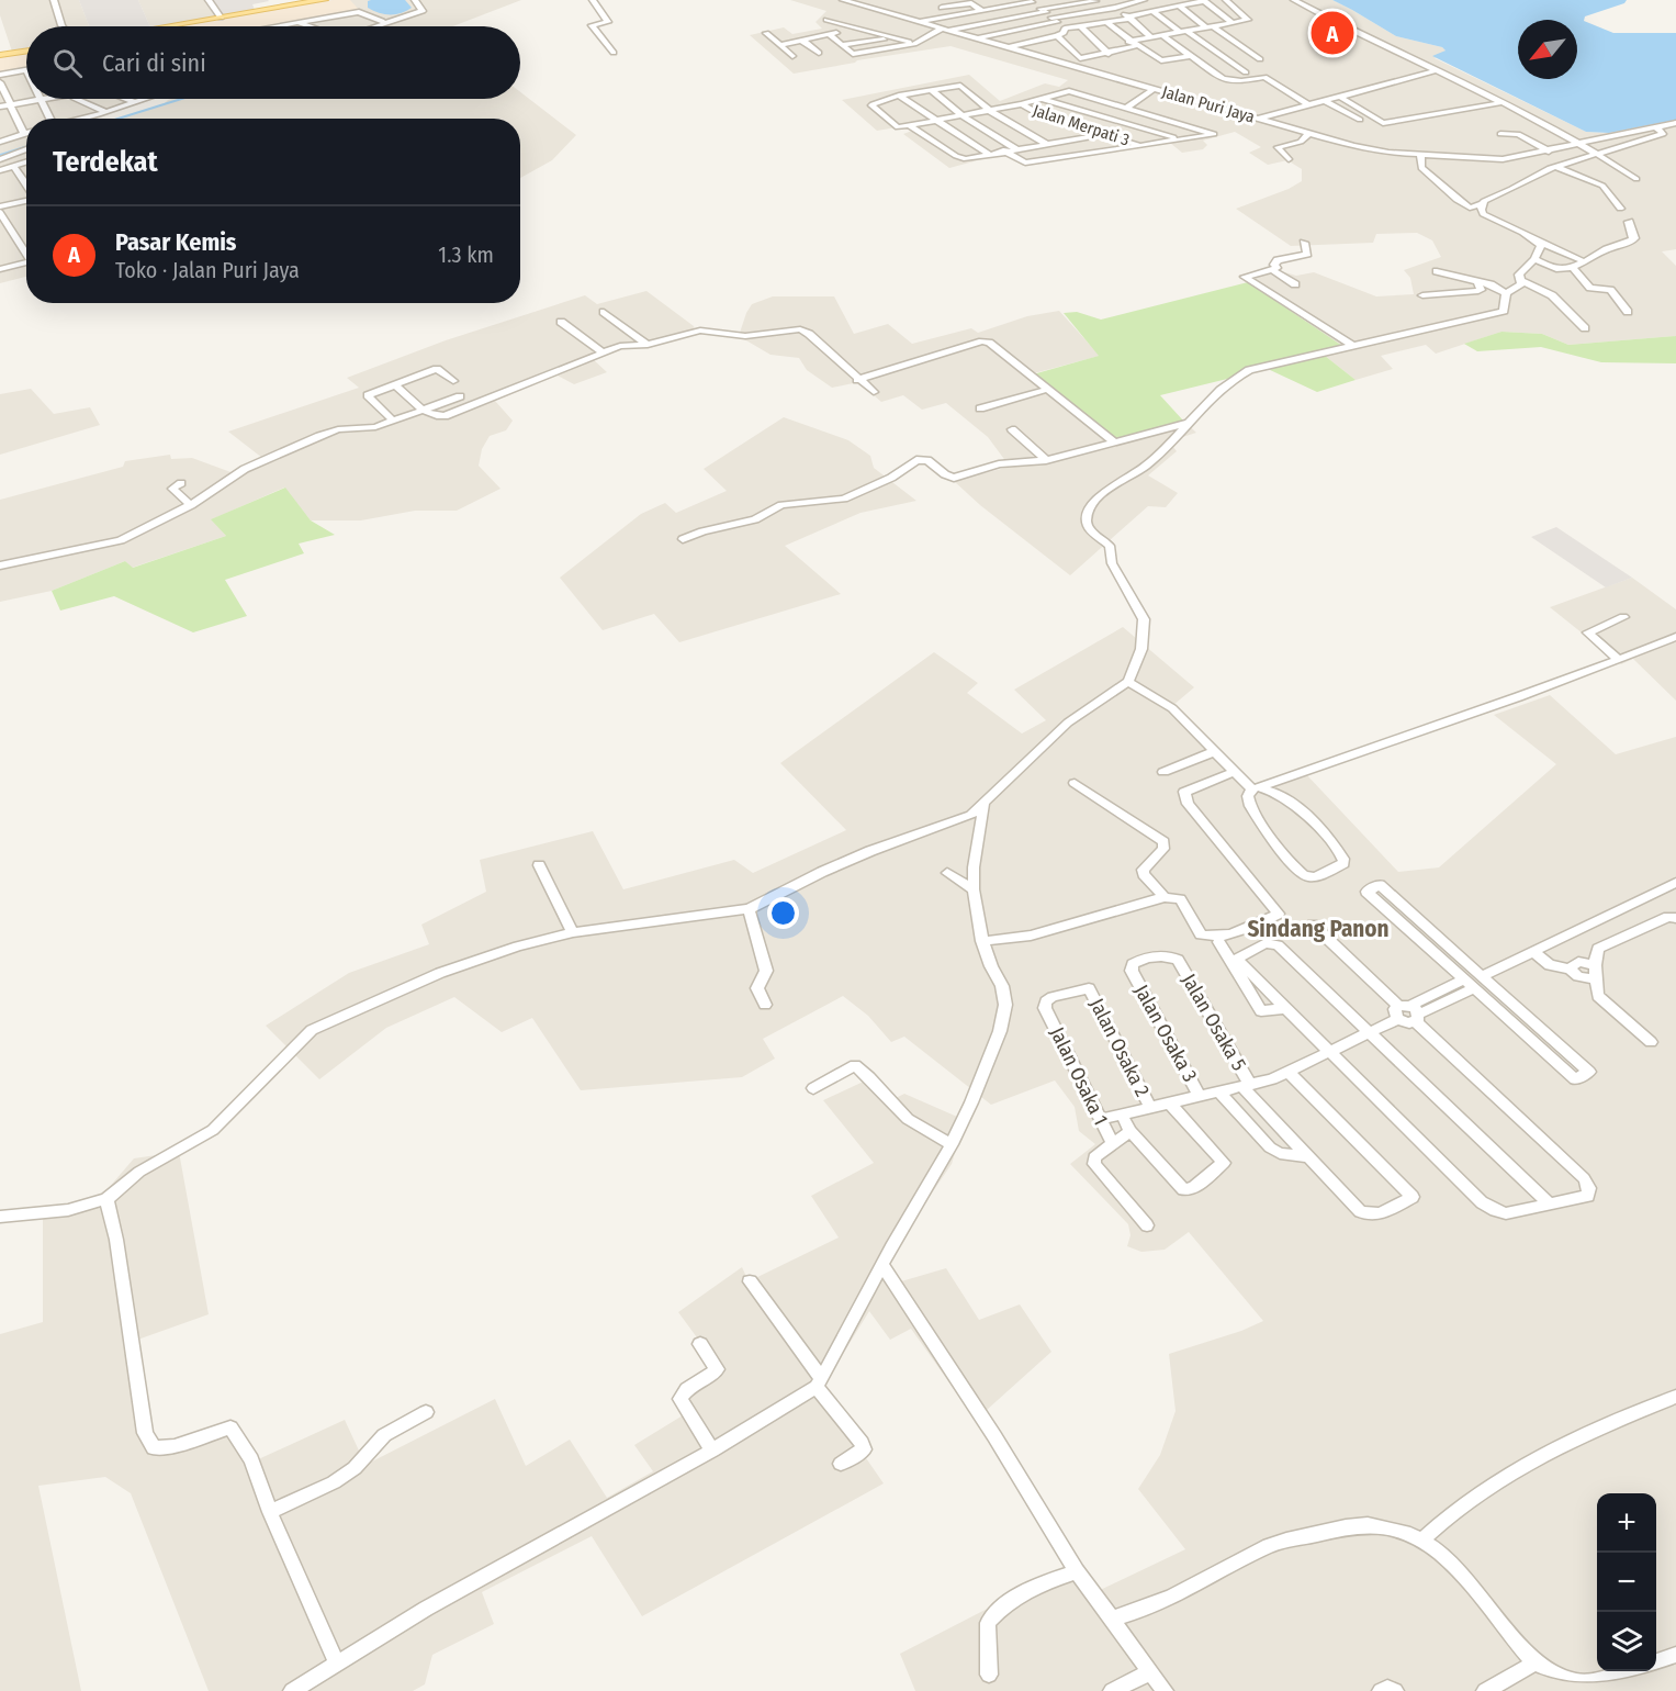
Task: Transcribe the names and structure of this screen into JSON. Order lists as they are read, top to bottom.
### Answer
{
  "streets": {
    "street": [
      "Jalan Puri Jaya",
      "Jalan Merpati 3",
      "Jalan Osaka 5",
      "Jalan Osaka 3",
      "Jalan Osaka 2",
      "Jalan Osaka 1"
    ]
  },
  "crossings": [
    ["Jalan Osaka 5", "Jalan Osaka 3"],
    ["Jalan Osaka 2", "Jalan Osaka 1"]
  ],
  "districts": ["Sindang Panon"],
  "north": "bottom left",
  "page": {
    "pins": "A",
    "search": "Cari di sini",
    "heading": "Terdekat",
    "list": [
      {
        "mark": "A",
        "name": "Pasar Kemis",
        "note": "Toko · Jalan Puri Jaya",
        "value": "1.3 km"
      }
    ],
    "map_buttons": ["+", "−"]
  }
}
